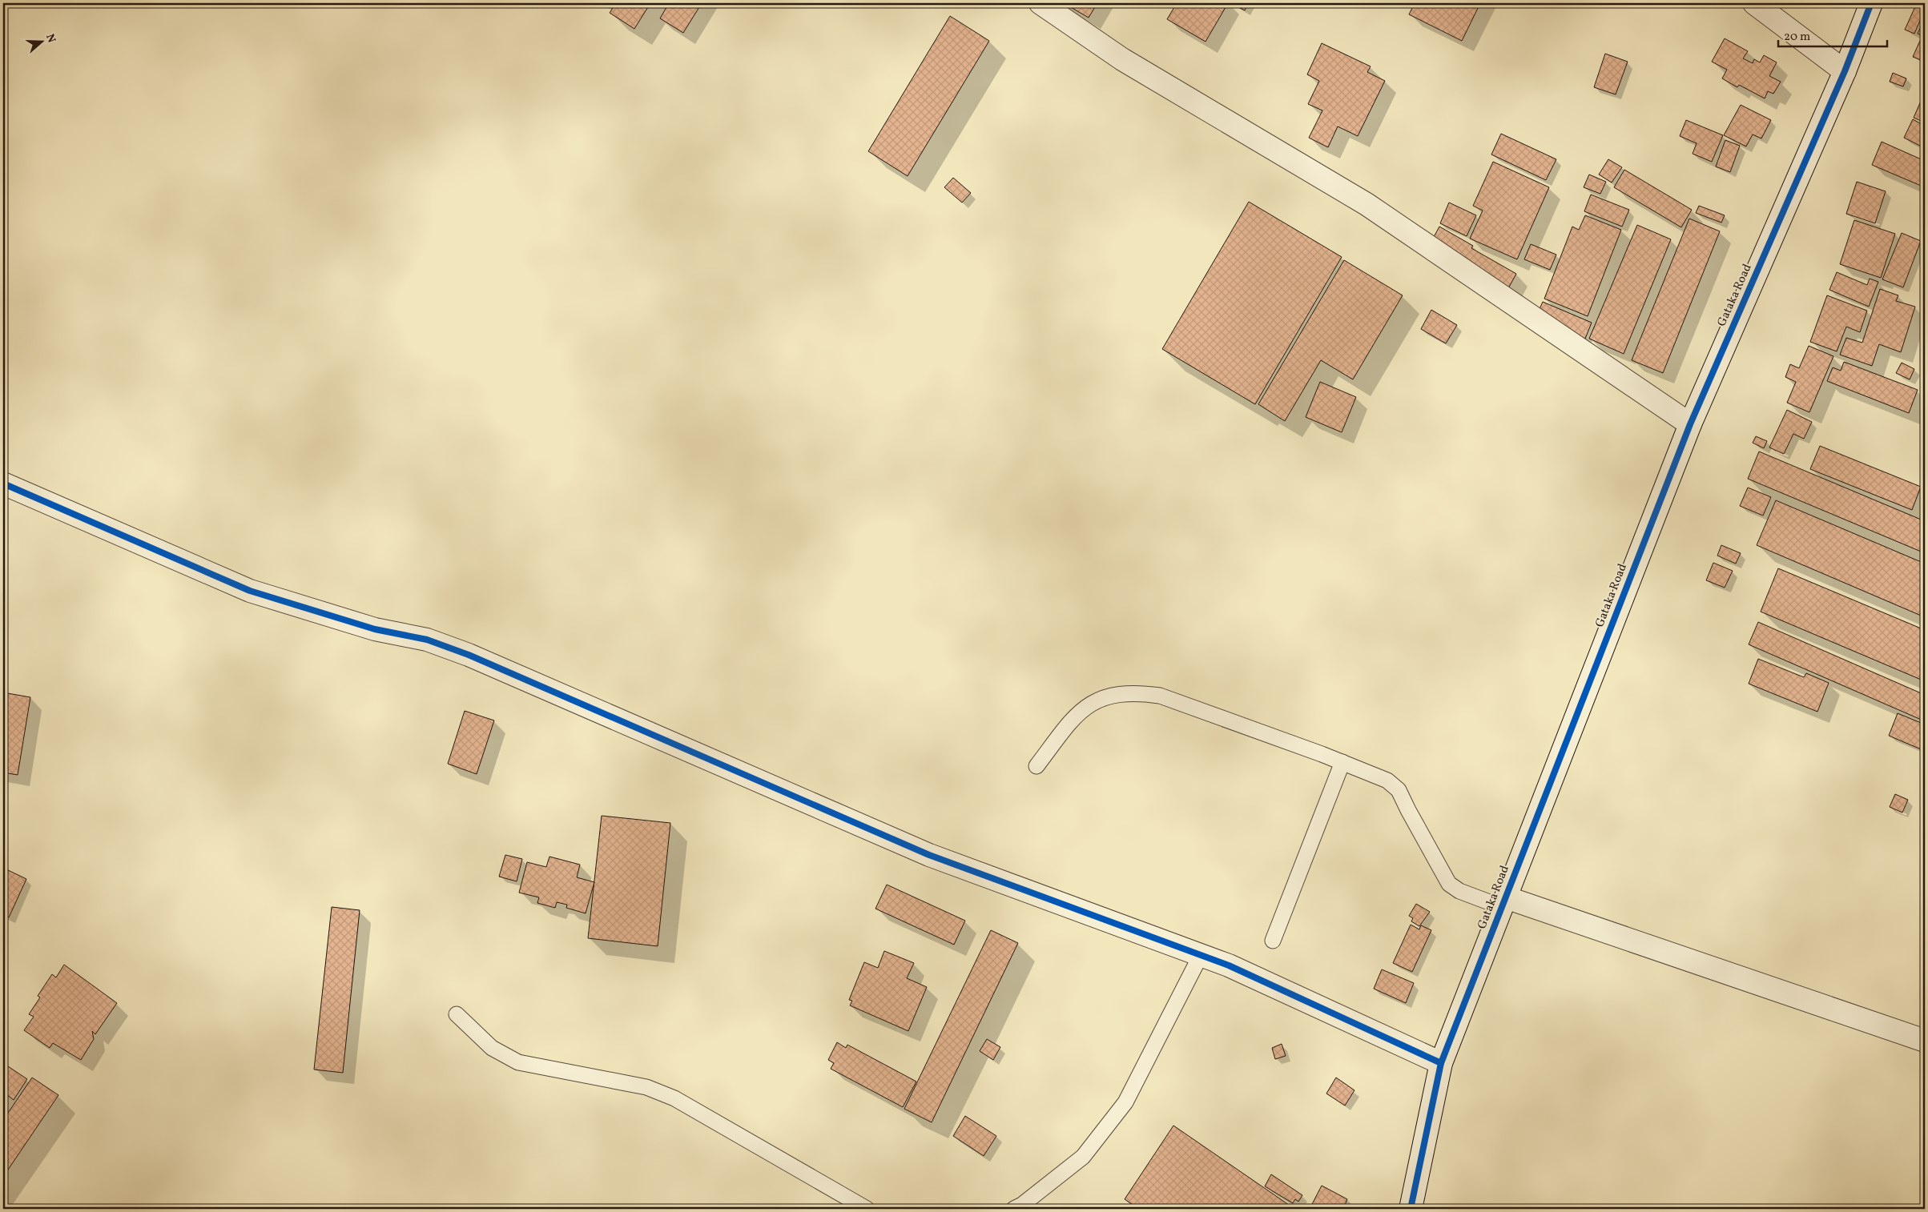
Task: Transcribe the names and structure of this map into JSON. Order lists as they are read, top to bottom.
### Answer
{
  "streets": {
    "street": ["Gataka Road"]
  },
  "scale_bar": "20 m",
  "north": "right"
}
